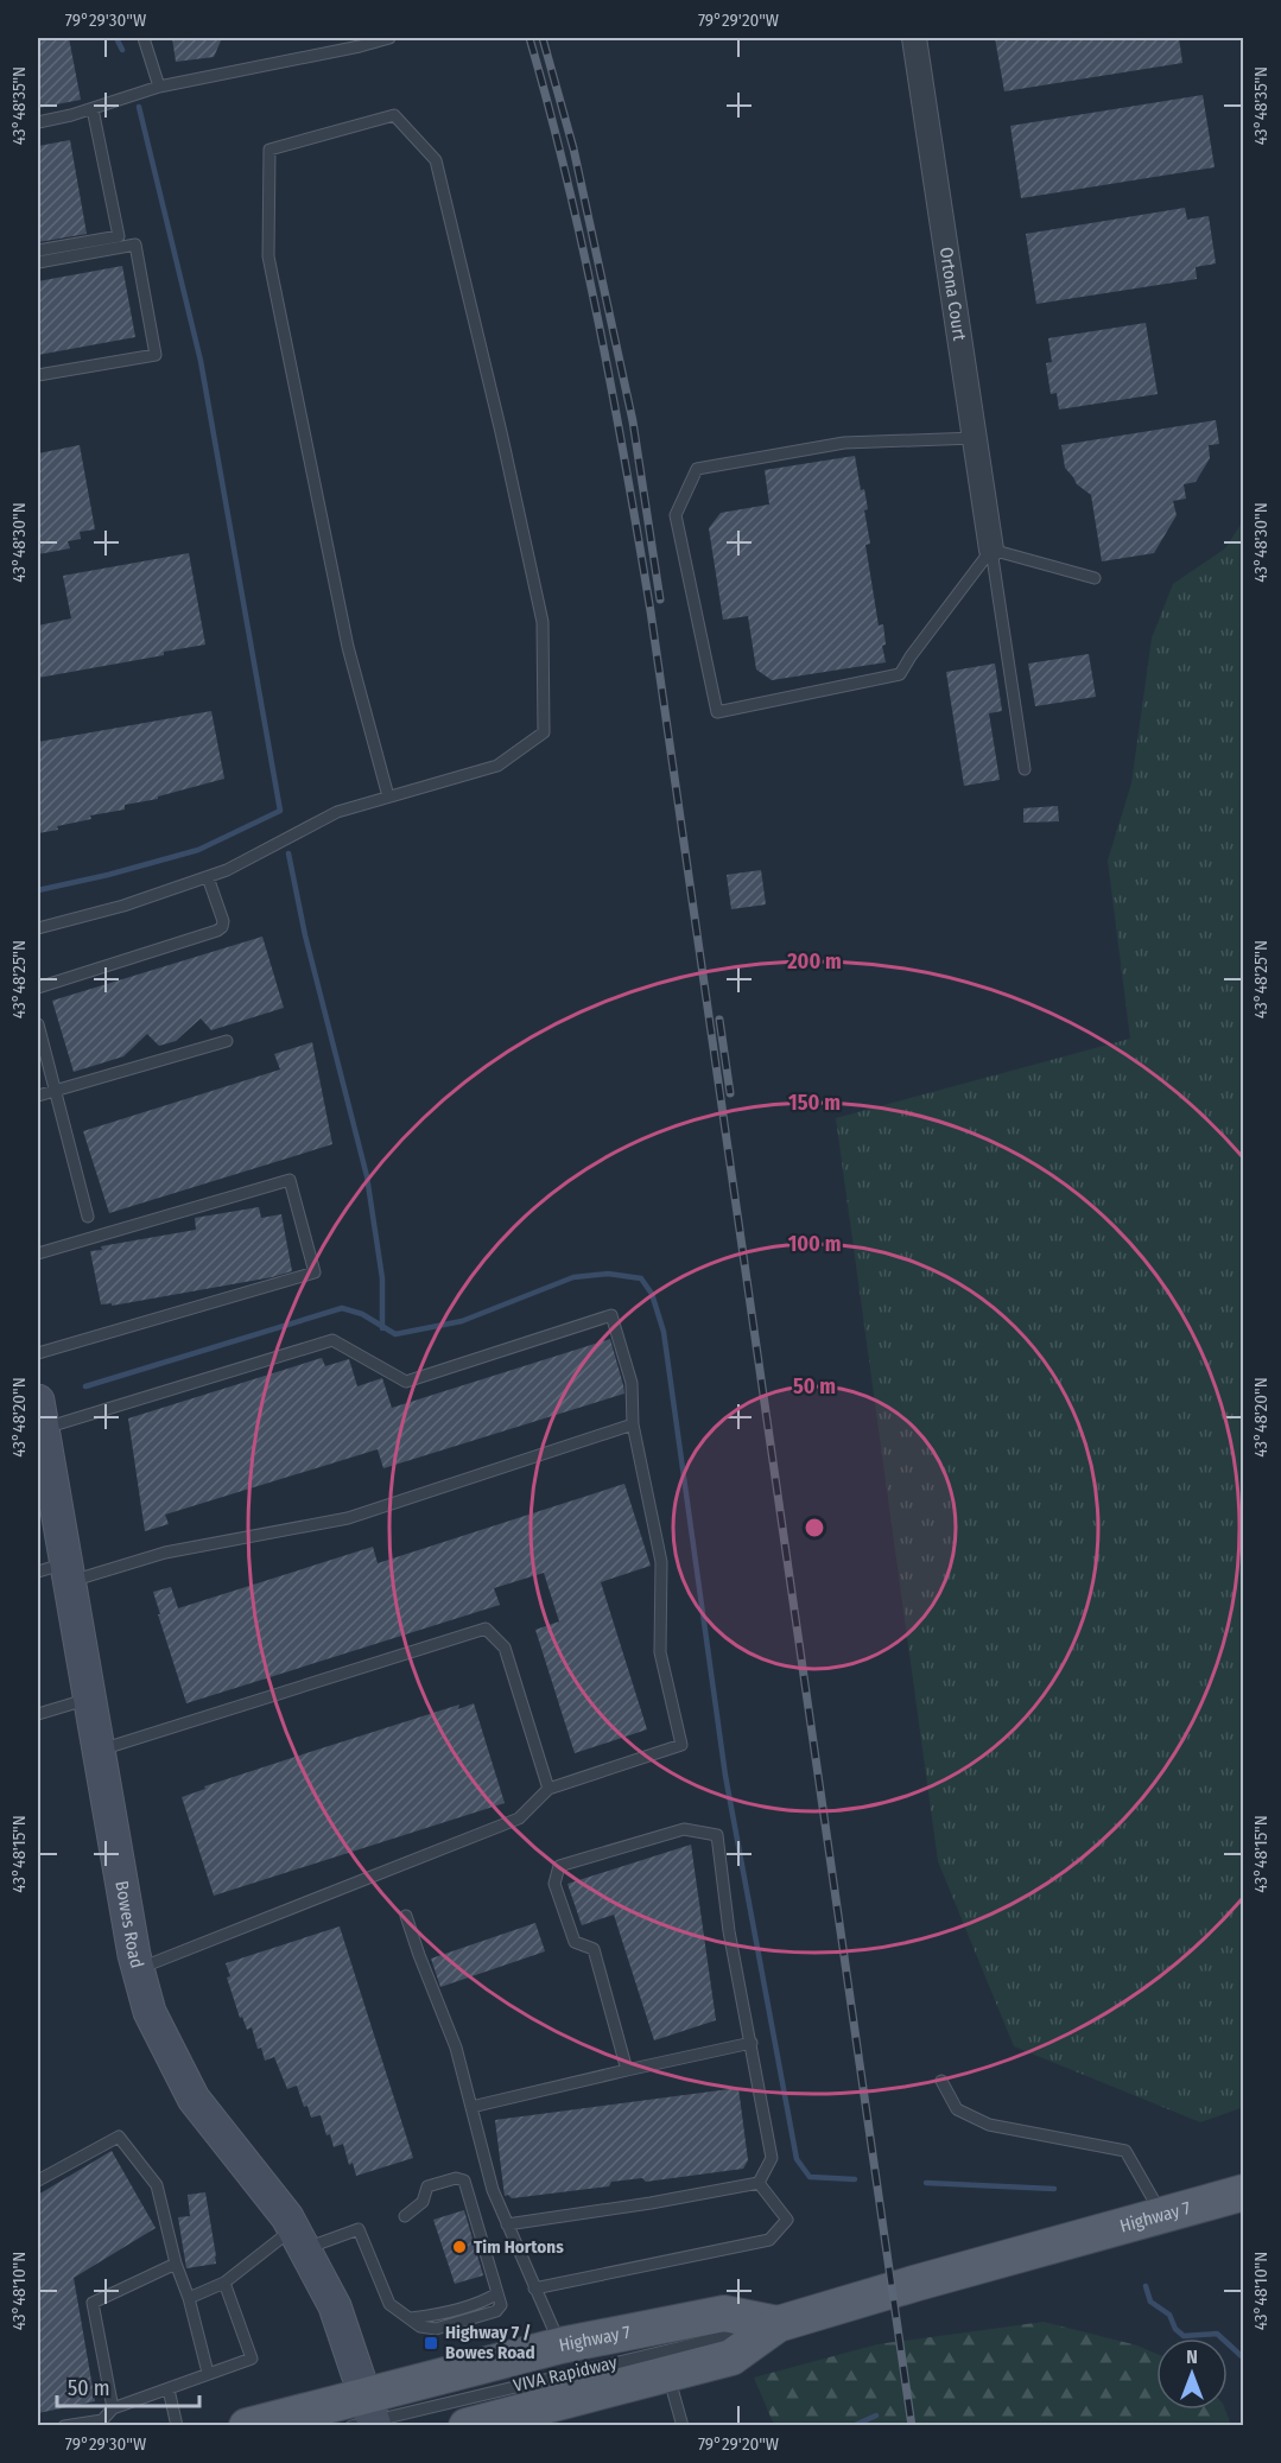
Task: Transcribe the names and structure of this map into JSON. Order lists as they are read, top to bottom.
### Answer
{
  "streets": {
    "main road": ["Highway 7"],
    "street": ["Ortona Court", "Bowes Road"],
    "lane": ["VIVA Rapidway"]
  },
  "crossings": [
    ["Bowes Road", "Highway 7"],
    ["Bowes Road", "VIVA Rapidway"],
    ["Highway 7", "VIVA Rapidway"]
  ],
  "places": {
    "other": ["Tim Hortons"],
    "transit": ["Highway 7 / Bowes Road"]
  },
  "scale_bar": "50 m",
  "north": "top",
  "coordinates": [
    "79°29'30\"W",
    "79°29'20\"W",
    "43°48'35\"N",
    "43°48'30\"N",
    "43°48'25\"N",
    "43°48'20\"N",
    "43°48'15\"N",
    "43°48'10\"N"
  ],
  "rings": [
    "200 m",
    "150 m",
    "100 m",
    "50 m"
  ]
}
